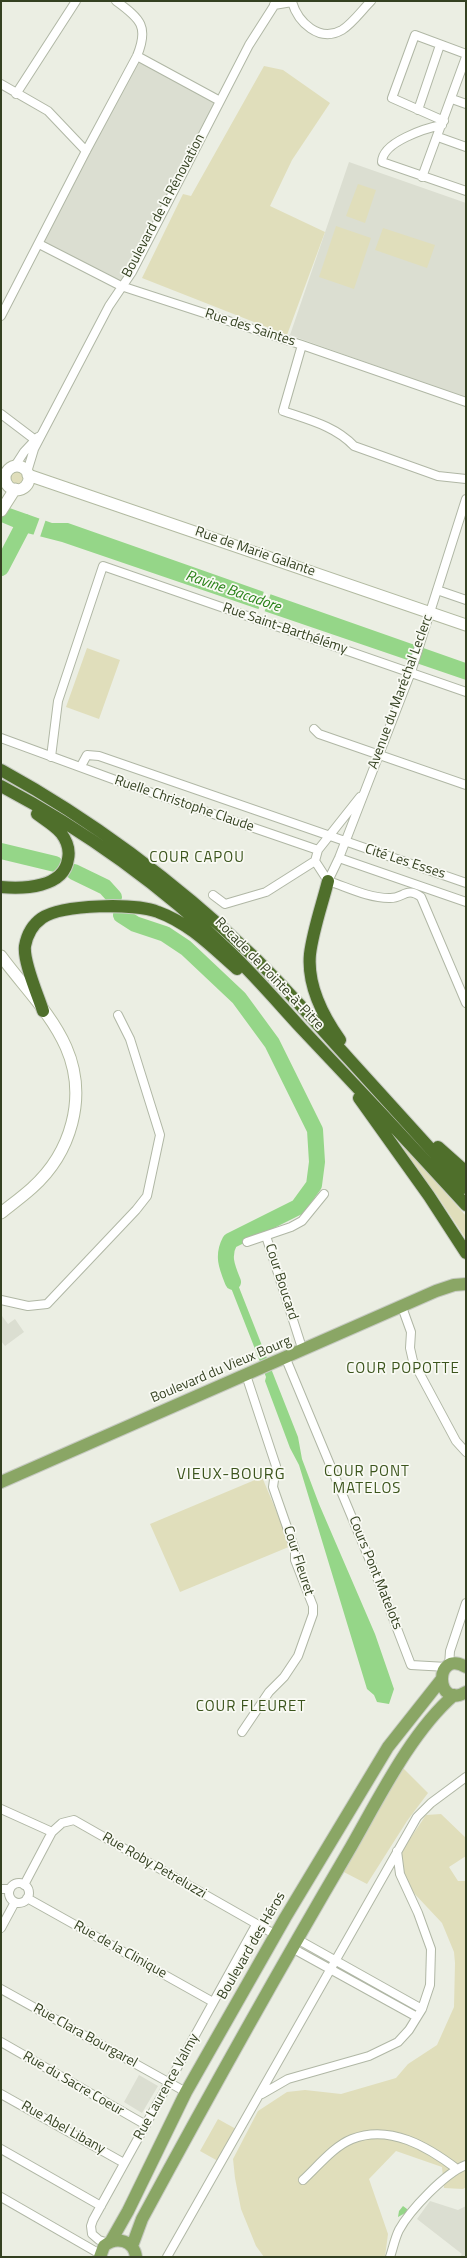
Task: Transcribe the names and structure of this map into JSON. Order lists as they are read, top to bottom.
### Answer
{
  "streets": {
    "highway": ["Rocade de Pointe-à-Pitre"],
    "main road": ["Rue de Marie Galante", "Boulevard du Vieux Bourg", "Boulevard des Héros"],
    "street": [
      "Boulevard de la Rénovation",
      "Rue des Saintes",
      "Rue Saint-Barthélémy",
      "Avenue du Maréchal Leclerc",
      "Ruelle Christophe Claude",
      "Cité Les Esses",
      "Cour Boucard",
      "Cour Fleuret",
      "Cours Pont Matelots",
      "Rue Roby Petreluzzi",
      "Rue de la Clinique",
      "Rue Clara Bourgarel",
      "Rue du Sacre Coeur",
      "Rue Laurence Valmy",
      "Rue Abel Libany"
    ]
  },
  "crossings": [
    ["Boulevard de la Rénovation", "Rue des Saintes"],
    ["Boulevard de la Rénovation", "Rue de Marie Galante"],
    ["Rue de Marie Galante", "Avenue du Maréchal Leclerc"],
    ["Rue Saint-Barthélémy", "Avenue du Maréchal Leclerc"],
    ["Rue Saint-Barthélémy", "Ruelle Christophe Claude"],
    ["Avenue du Maréchal Leclerc", "Cité Les Esses"],
    ["Ruelle Christophe Claude", "Cité Les Esses"],
    ["Cour Boucard", "Boulevard du Vieux Bourg"],
    ["Boulevard du Vieux Bourg", "Cour Fleuret"],
    ["Boulevard du Vieux Bourg", "Cours Pont Matelots"],
    ["Cours Pont Matelots", "Boulevard des Héros"],
    ["Rue Roby Petreluzzi", "Boulevard des Héros"],
    ["Rue Roby Petreluzzi", "Rue Laurence Valmy"],
    ["Boulevard des Héros", "Rue Clara Bourgarel"],
    ["Boulevard des Héros", "Rue Laurence Valmy"],
    ["Rue de la Clinique", "Rue Laurence Valmy"],
    ["Rue Clara Bourgarel", "Rue Laurence Valmy"],
    ["Rue du Sacre Coeur", "Rue Laurence Valmy"],
    ["Rue Laurence Valmy", "Rue Abel Libany"]
  ],
  "districts": [
    "COUR CAPOU",
    "COUR POPOTTE",
    "COUR PONT MATELOS",
    "VIEUX-BOURG",
    "COUR FLEURET"
  ],
  "water": ["Ravine Bacadore"]
}
